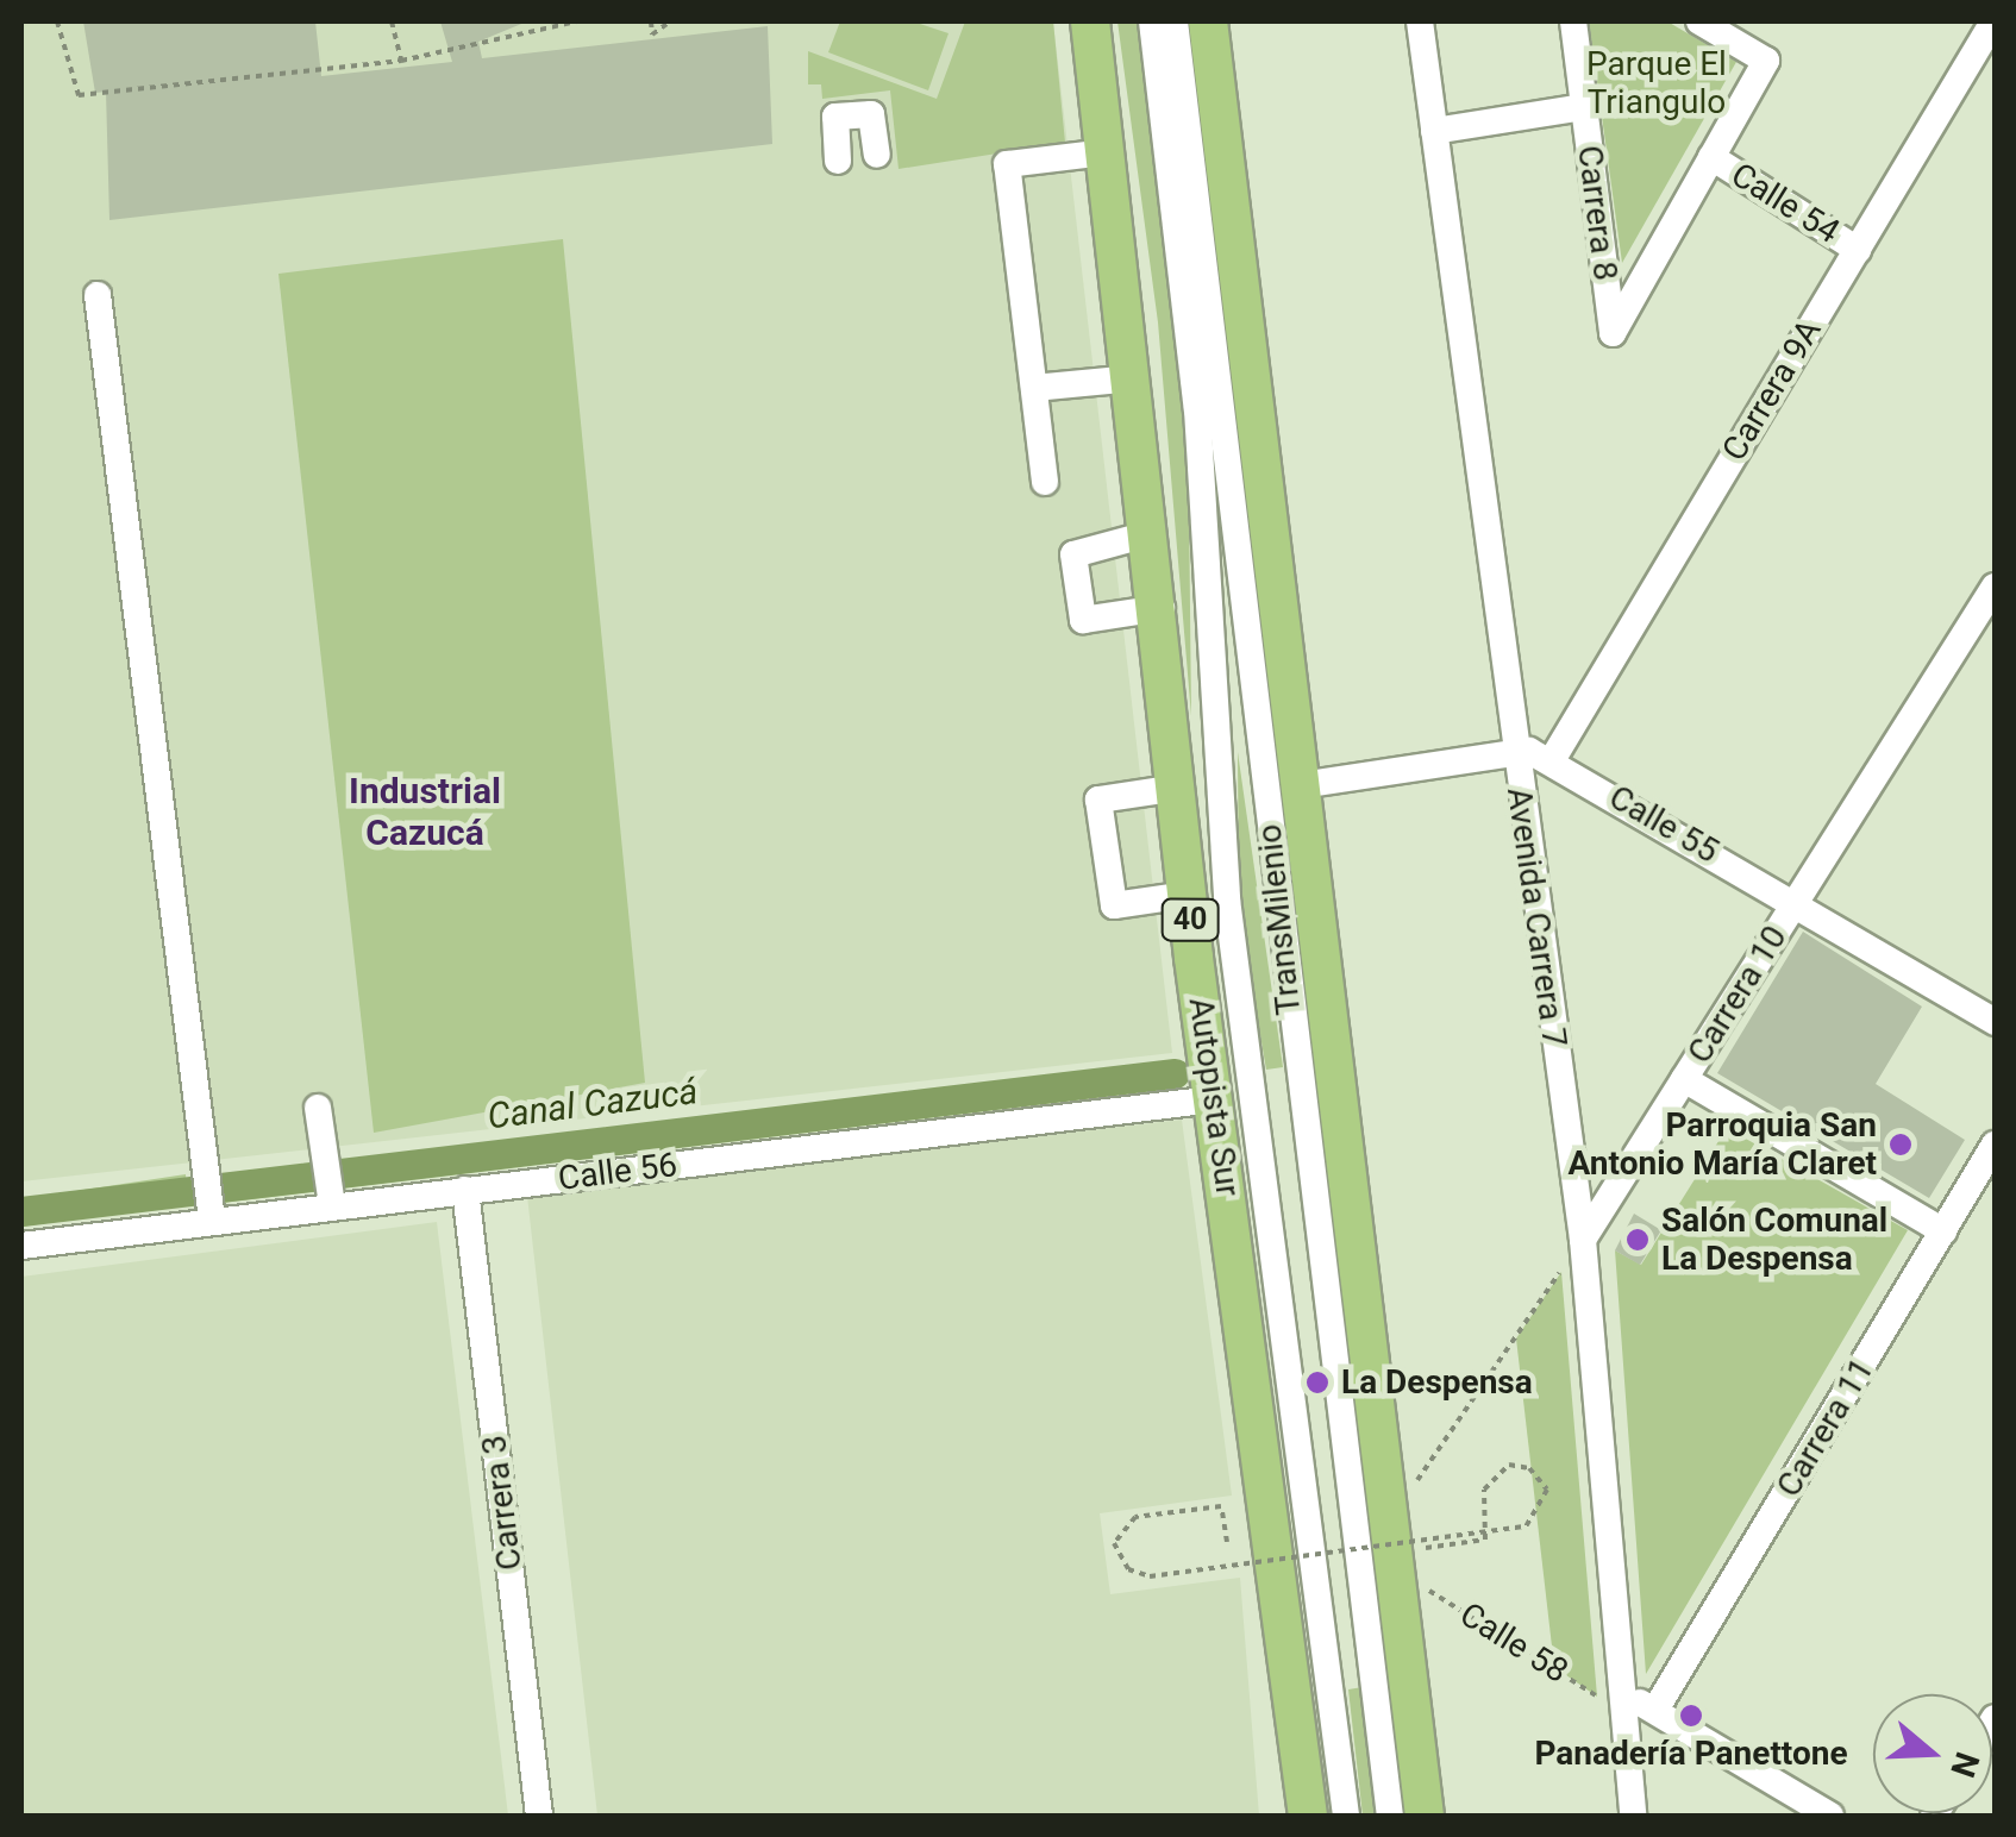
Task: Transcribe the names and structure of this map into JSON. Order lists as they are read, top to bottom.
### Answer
{
  "streets": {
    "highway": ["40", "Autopista Sur"],
    "street": [
      "Calle 54",
      "Carrera 8",
      "Carrera 9A",
      "Calle 55",
      "Avenida Carrera 7",
      "TransMilenio",
      "Carrera 10",
      "Calle 56",
      "Carrera 11",
      "Carrera 3"
    ],
    "path": ["Calle 58"]
  },
  "crossings": [
    ["Calle 54", "Carrera 8"],
    ["Calle 54", "Carrera 9A"],
    ["Carrera 9A", "Calle 55"],
    ["Calle 55", "Avenida Carrera 7"],
    ["Calle 55", "Carrera 10"],
    ["Avenida Carrera 7", "Carrera 10"],
    ["Avenida Carrera 7", "Calle 58"],
    ["Autopista Sur", "Calle 56"],
    ["Calle 56", "Carrera 3"]
  ],
  "districts": ["Industrial Cazucá"],
  "water": ["Canal Cazucá"],
  "parks": ["Parque El Triangulo"],
  "places": [
    "Parroquia San Antonio María Claret",
    "Salón Comunal La Despensa",
    "La Despensa",
    "Panadería Panettone"
  ],
  "north": "right"
}
